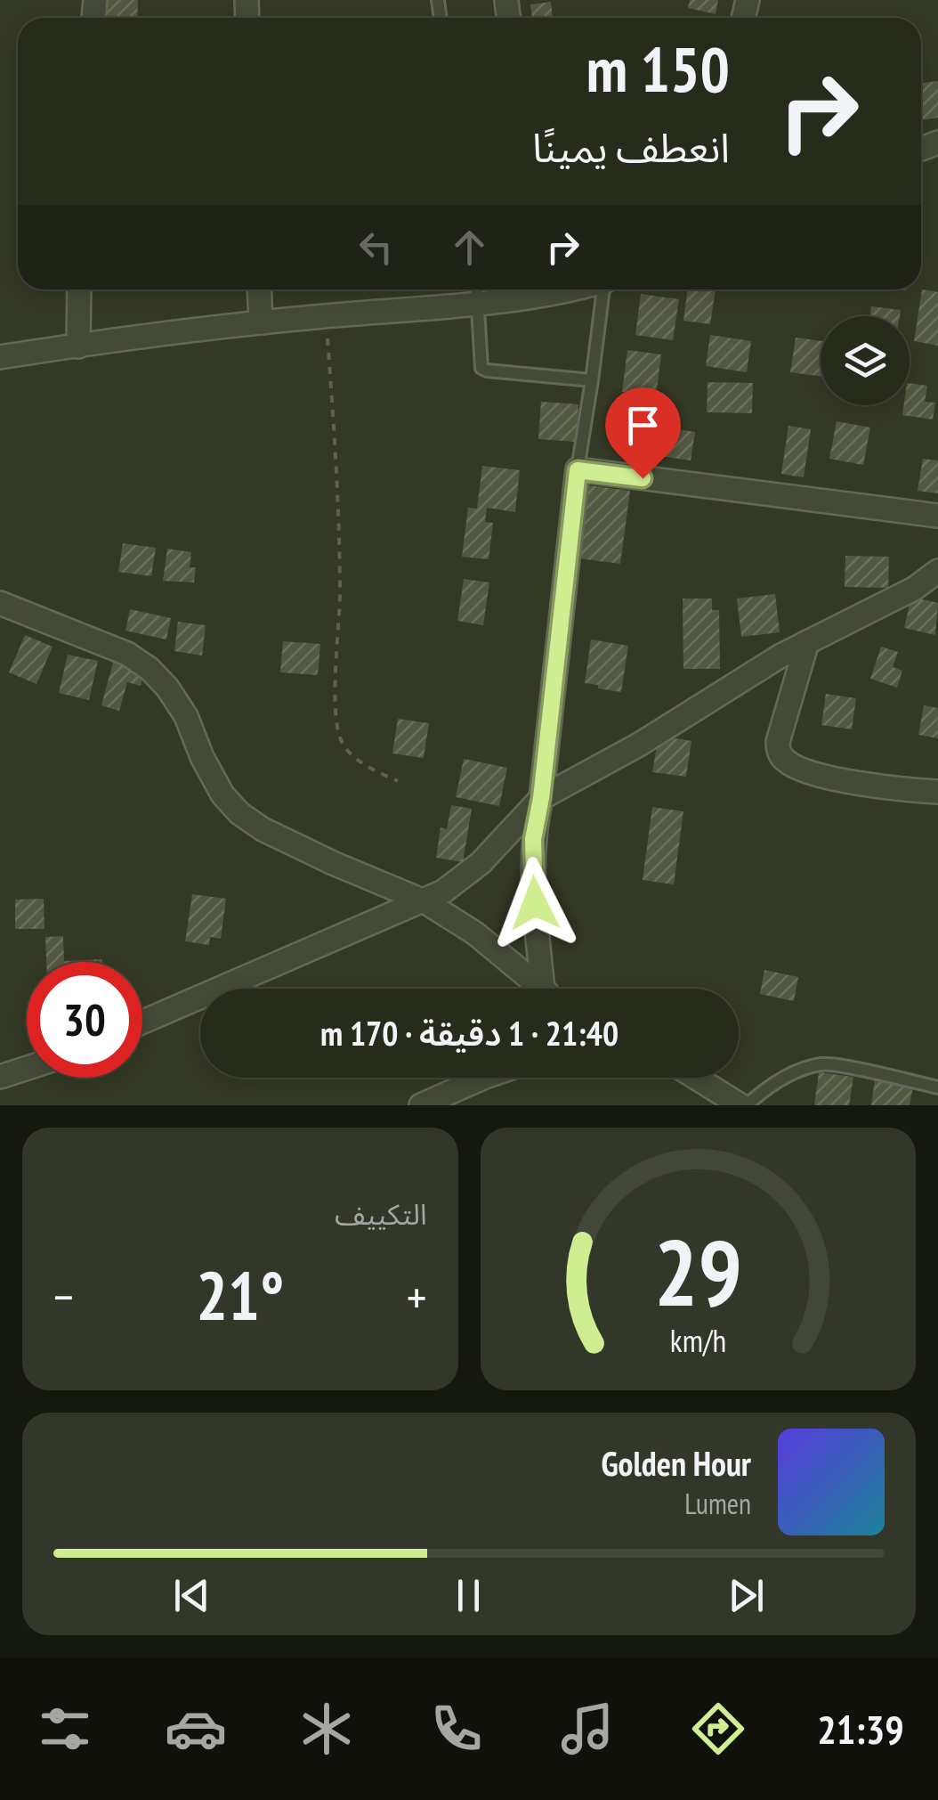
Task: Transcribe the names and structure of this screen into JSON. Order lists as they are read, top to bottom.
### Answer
{
  "page": {
    "turn": ["150 m", "انعطف يمينًا"],
    "limit": "30",
    "trip": "21:40 · 1 دقيقة · 170 m",
    "tile": "التكييف",
    "heat": ["−", "21°", "+"],
    "song": ["Golden Hour", "Lumen"],
    "tabs": "21:39",
    "gauge": ["29", "km/h"]
  }
}
